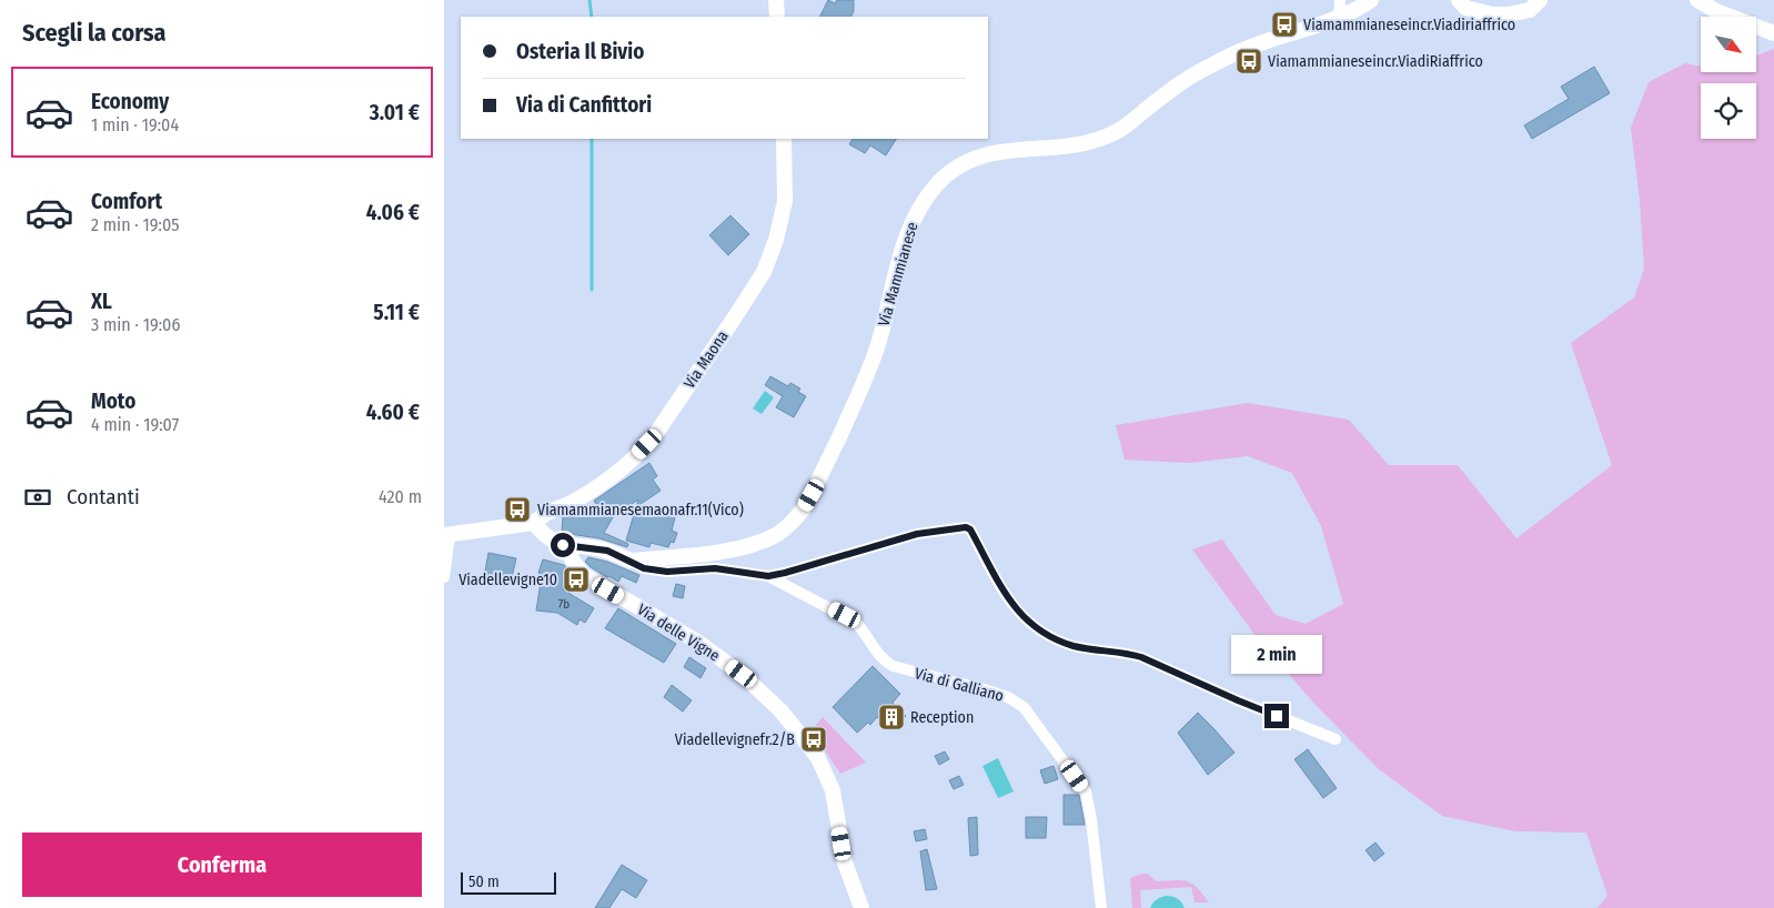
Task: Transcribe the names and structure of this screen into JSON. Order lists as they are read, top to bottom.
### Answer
{
  "streets": {
    "main road": ["Via Mammianese", "Via Maona", "Via delle Vigne"],
    "street": ["Via di Galliano"]
  },
  "crossings": [
    ["Via Mammianese", "Via Maona"],
    ["Via Mammianese", "Via delle Vigne"]
  ],
  "places": {
    "bus stop": [
      "Viamammianeseincr.Viadiriaffrico",
      "Viamammianeseincr.ViadiRiaffrico",
      "Viamammianesemaonafr.11(Vico)",
      "Viadellevigne10",
      "Viadellevignefr.2/B"
    ],
    "building": ["Reception"]
  },
  "house_numbers": ["7b"],
  "scale_bar": "50 m",
  "north": "bottom right",
  "page": {
    "heading": "Scegli la corsa",
    "banner": ["Osteria Il Bivio", "Via di Canfittori"],
    "list": [
      {
        "name": "Economy",
        "note": "1 min · 19:04",
        "value": "3.01 €"
      },
      {
        "name": "Comfort",
        "note": "2 min · 19:05",
        "value": "4.06 €"
      },
      {
        "name": "XL",
        "note": "3 min · 19:06",
        "value": "5.11 €"
      },
      {
        "name": "Moto",
        "note": "4 min · 19:07",
        "value": "4.60 €"
      }
    ],
    "pay": ["Contanti", "420 m"],
    "bubble": "2 min",
    "buttons": "Conferma",
    "scale": "50 m"
  }
}
